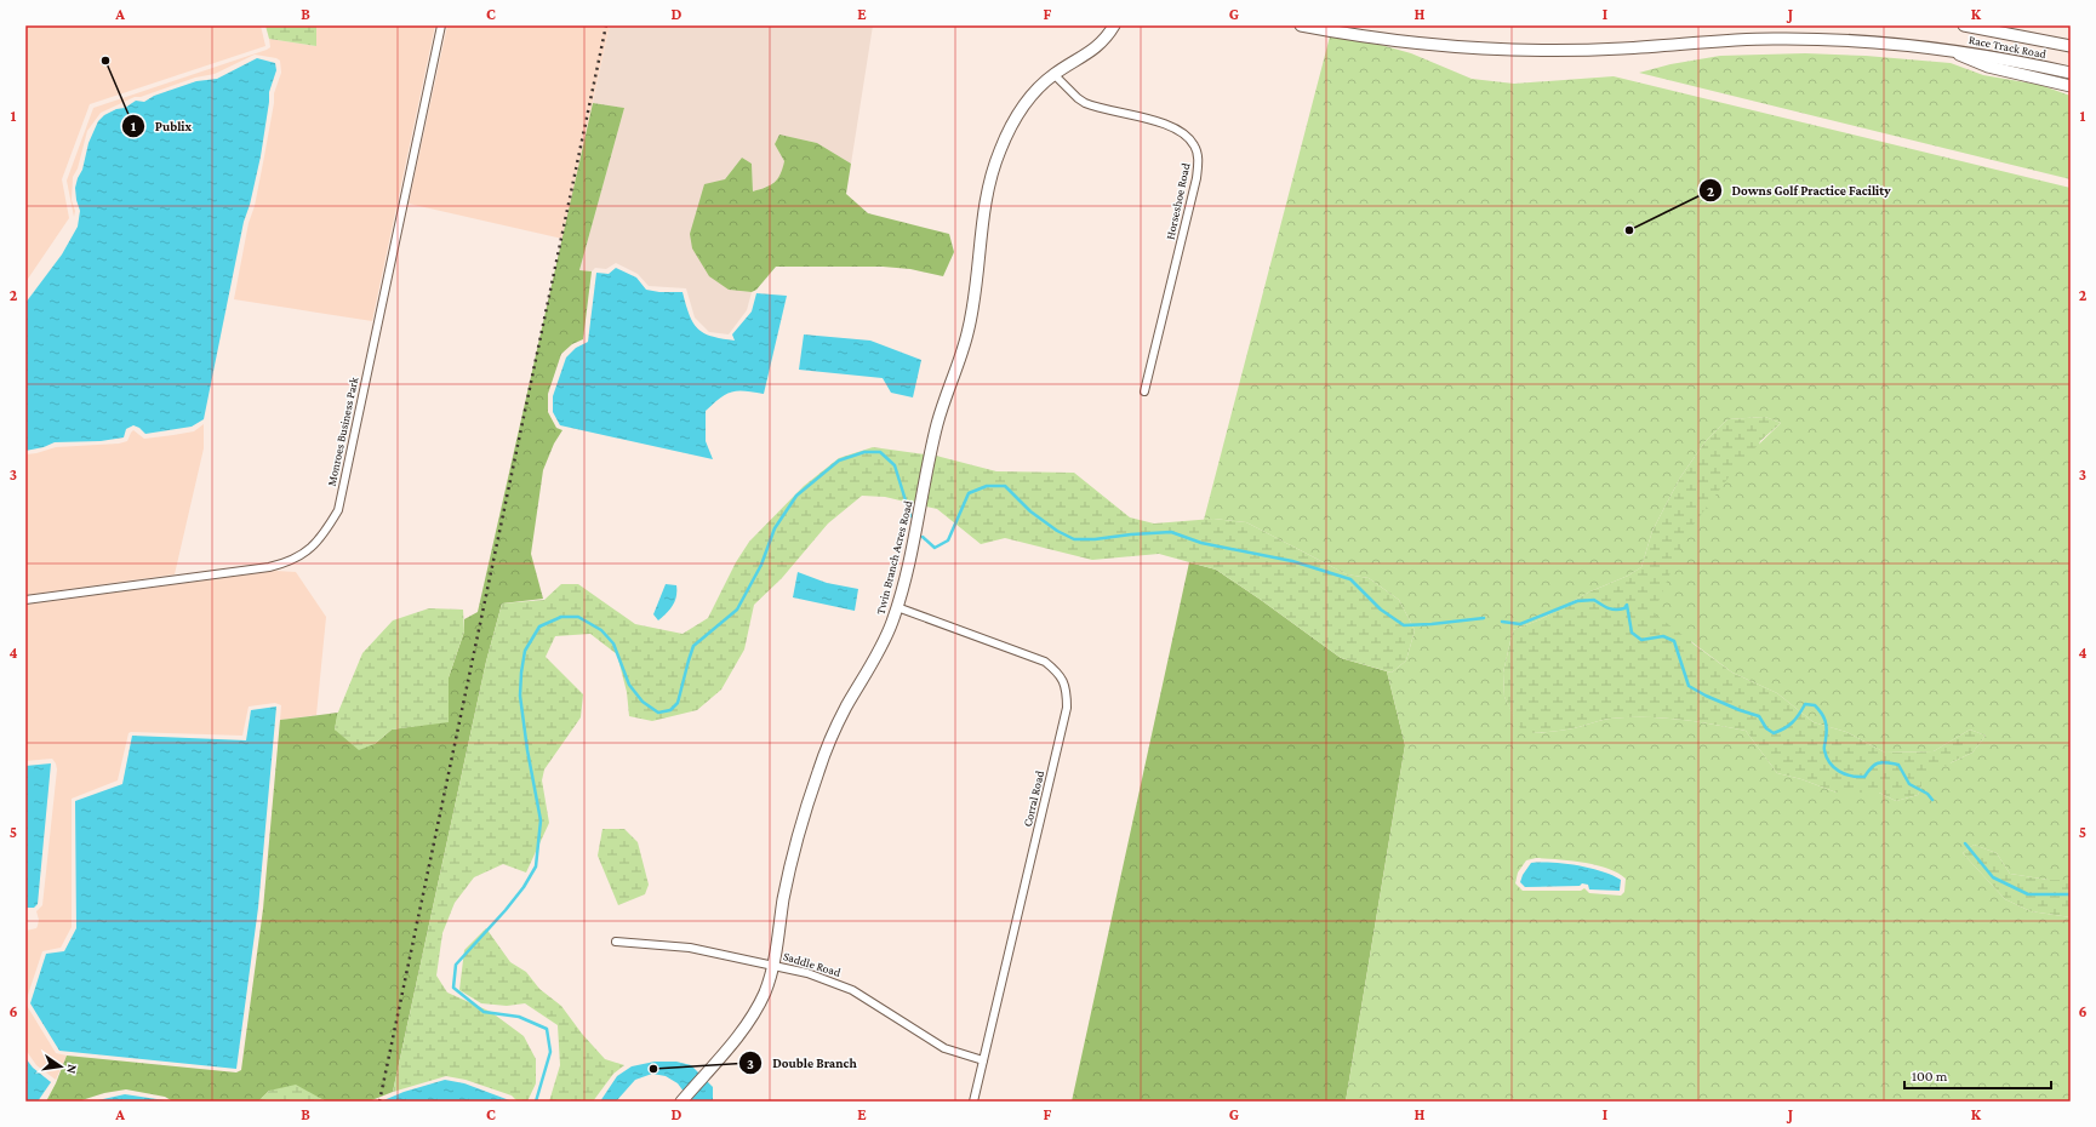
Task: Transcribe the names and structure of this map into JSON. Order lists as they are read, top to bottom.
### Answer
{
  "streets": {
    "street": [
      "Race Track Road",
      "Horseshoe Road",
      "Monroes Business Park",
      "Twin Branch Acres Road",
      "Corral Road",
      "Saddle Road"
    ]
  },
  "crossings": [
    ["Horseshoe Road", "Twin Branch Acres Road"],
    ["Twin Branch Acres Road", "Corral Road"],
    ["Twin Branch Acres Road", "Saddle Road"],
    ["Corral Road", "Saddle Road"]
  ],
  "places": ["Publix", "Downs Golf Practice Facility", "Double Branch"],
  "scale_bar": "100 m",
  "north": "right",
  "grid": {
    "columns": [
      "A",
      "B",
      "C",
      "D",
      "E",
      "F",
      "G",
      "H",
      "I",
      "J",
      "K"
    ],
    "rows": [
      "1",
      "2",
      "3",
      "4",
      "5",
      "6"
    ]
  }
}
